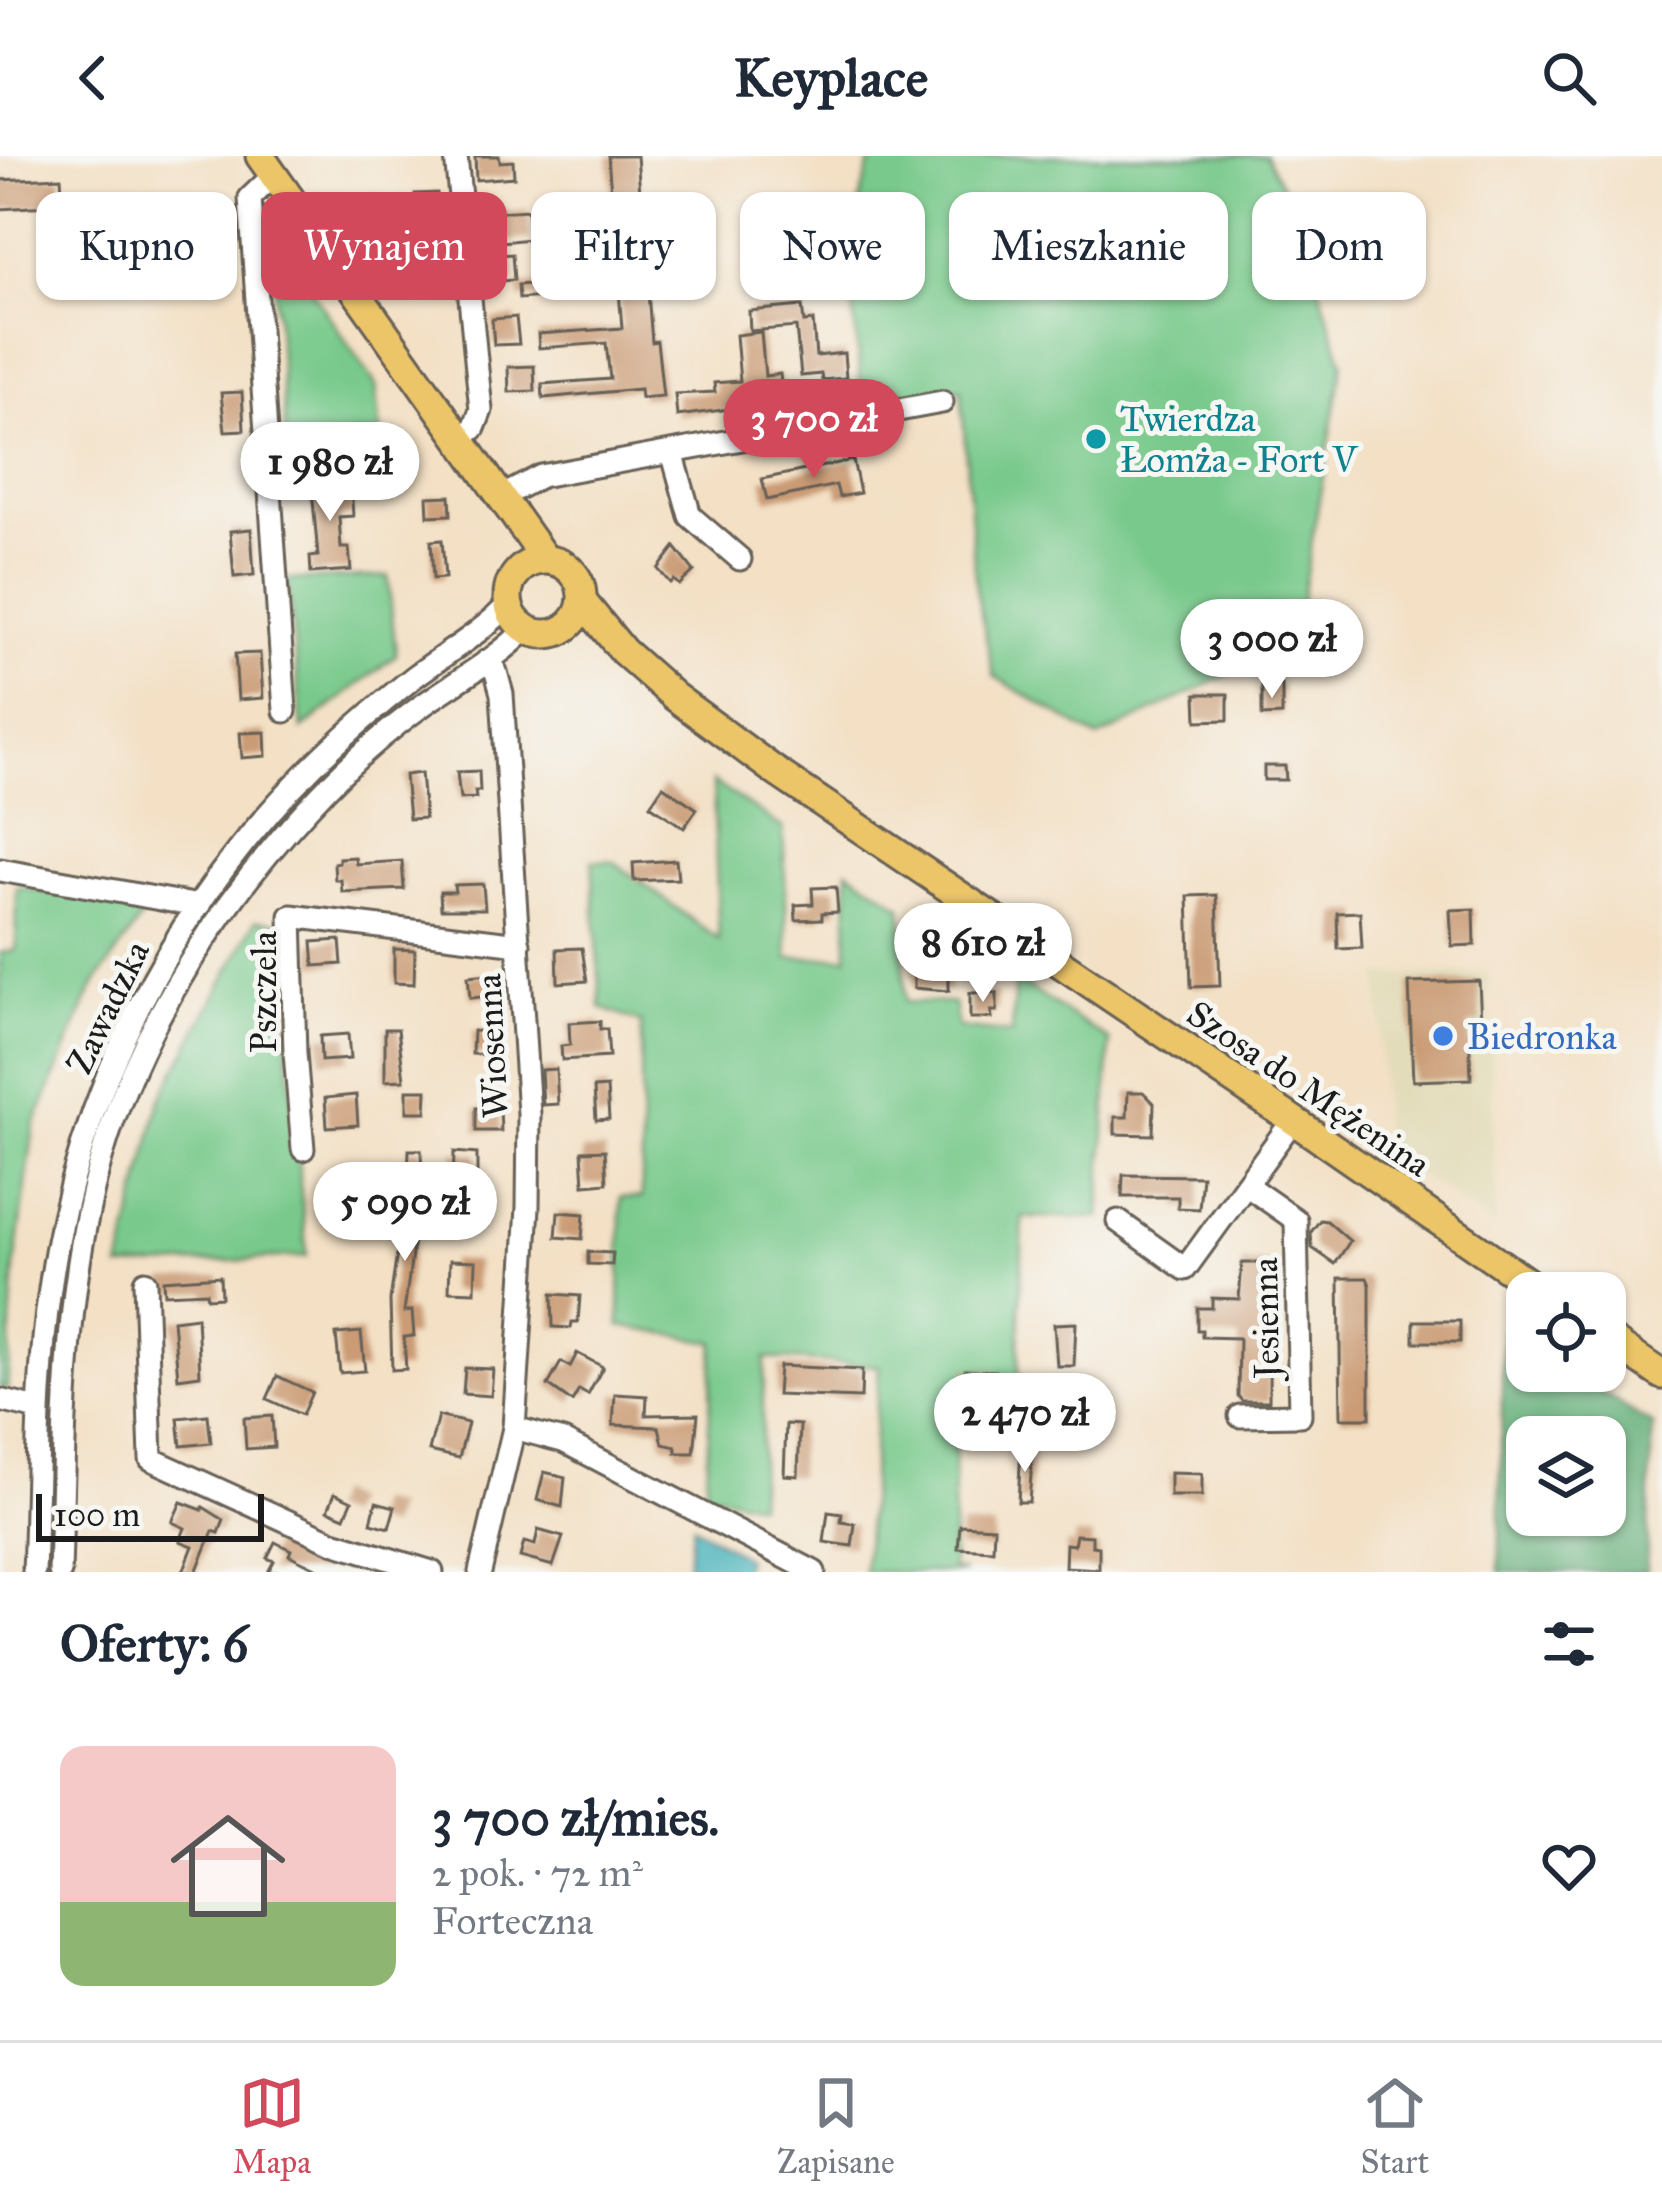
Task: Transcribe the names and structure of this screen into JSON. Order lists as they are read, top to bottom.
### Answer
{
  "streets": {
    "main road": ["Szosa do Mężenina"],
    "street": [
      "Pszczela",
      "Zawadzka",
      "Wiosenna",
      "Jesienna"
    ]
  },
  "crossings": [
    ["Pszczela", "Zawadzka"],
    ["Pszczela", "Wiosenna"],
    ["Zawadzka", "Wiosenna"],
    ["Zawadzka", "Szosa do Mężenina"]
  ],
  "places": ["Twierdza Łomża - Fort V", "Biedronka"],
  "scale_bar": "100 m",
  "page": {
    "header": "Keyplace",
    "chip": [
      "Kupno",
      "Wynajem",
      "Filtry",
      "Nowe",
      "Mieszkanie",
      "Dom"
    ],
    "price": [
      "3 700 zł",
      "1 980 zł",
      "3 000 zł",
      "8 610 zł",
      "5 090 zł",
      "2 470 zł"
    ],
    "scale": "100 m",
    "heading": "Oferty: 6",
    "list": [
      {
        "name": "3 700 zł/mies.",
        "note": "2 pok. · 72 m² · Forteczna"
      }
    ],
    "tabs": ["Mapa", "Zapisane", "Start"]
  }
}
